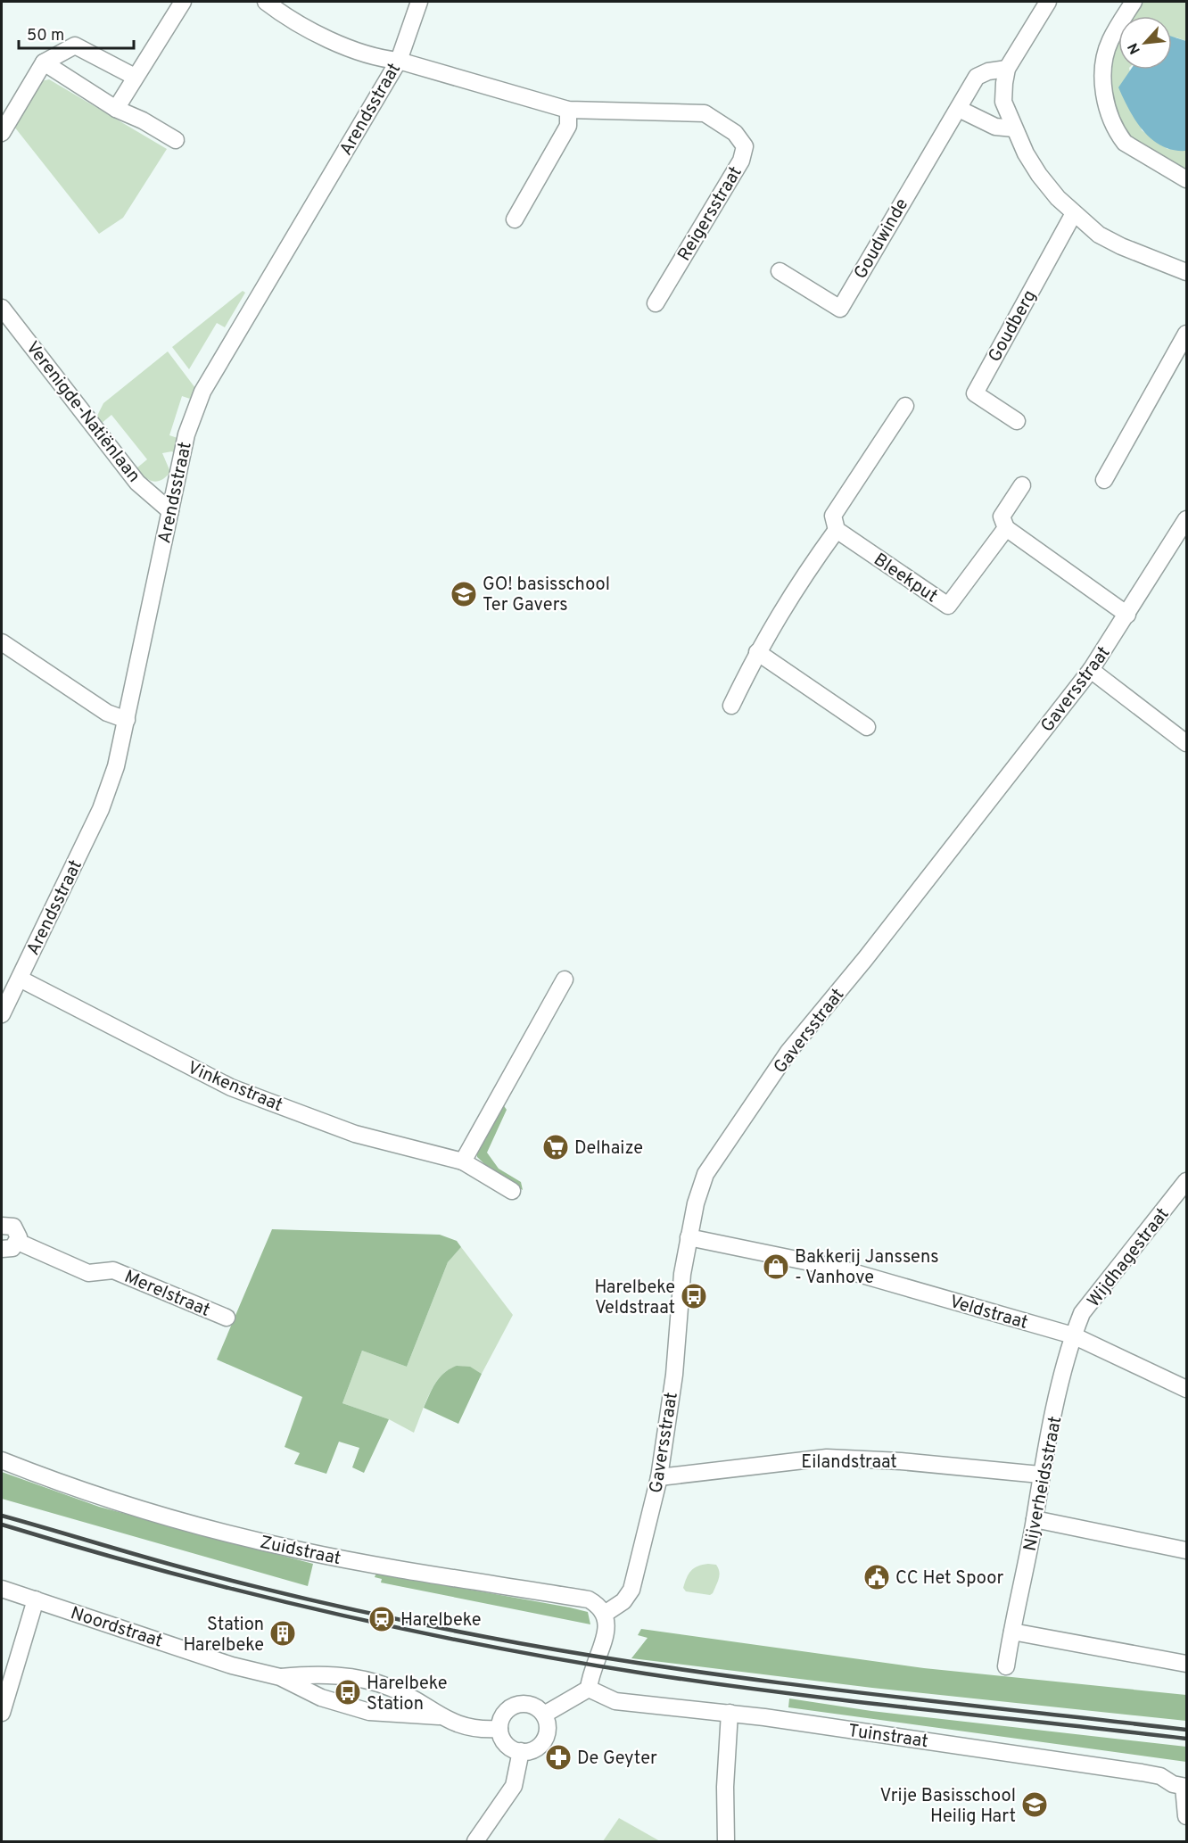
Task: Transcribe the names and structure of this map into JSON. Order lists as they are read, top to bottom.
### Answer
{
  "streets": {
    "street": [
      "Arendsstraat",
      "Reigersstraat",
      "Goudwinde",
      "Goudberg",
      "Verenigde-Natiënlaan",
      "Bleekput",
      "Gaversstraat",
      "Vinkenstraat",
      "Wijdhagestraat",
      "Merelstraat",
      "Veldstraat",
      "Eilandstraat",
      "Nijverheidsstraat",
      "Zuidstraat",
      "Noordstraat",
      "Tuinstraat"
    ]
  },
  "crossings": [
    ["Arendsstraat", "Reigersstraat"],
    ["Arendsstraat", "Verenigde-Natiënlaan"],
    ["Arendsstraat", "Vinkenstraat"],
    ["Gaversstraat", "Veldstraat"],
    ["Gaversstraat", "Eilandstraat"],
    ["Gaversstraat", "Zuidstraat"],
    ["Wijdhagestraat", "Veldstraat"],
    ["Wijdhagestraat", "Nijverheidsstraat"],
    ["Veldstraat", "Nijverheidsstraat"],
    ["Eilandstraat", "Nijverheidsstraat"]
  ],
  "places": {
    "school or university": ["GO! basisschool Ter Gavers", "Vrije Basisschool Heilig Hart"],
    "supermarket": ["Delhaize"],
    "shop": ["Bakkerij Janssens - Vanhove"],
    "bus stop": ["Harelbeke Veldstraat", "Harelbeke Station"],
    "public building": ["CC Het Spoor"],
    "station": ["Harelbeke"],
    "building": ["Station Harelbeke"],
    "pharmacy": ["De Geyter"]
  },
  "scale_bar": "50 m",
  "north": "bottom left"
}
